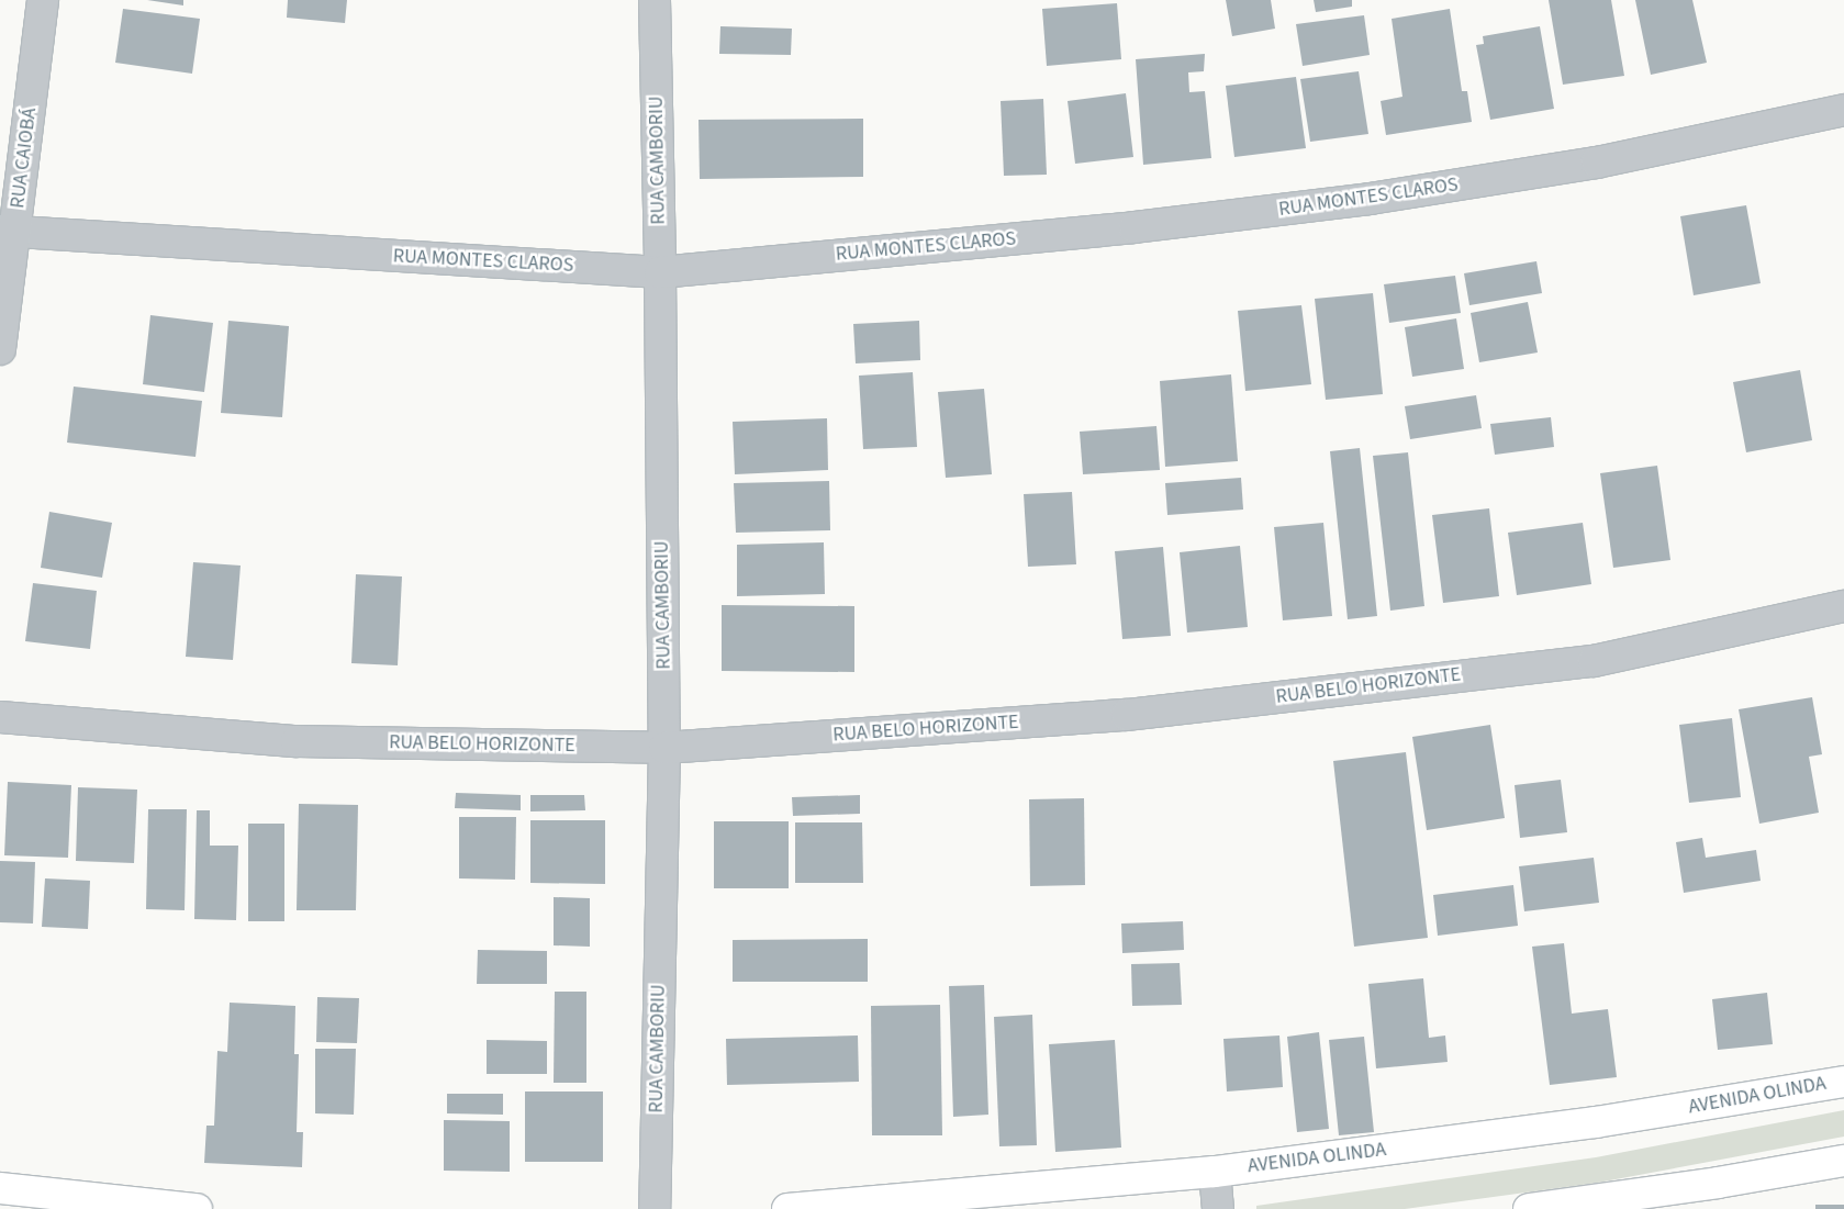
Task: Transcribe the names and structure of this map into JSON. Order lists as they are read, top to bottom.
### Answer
{
  "streets": {
    "street": [
      "RUA CAIOBÁ",
      "RUA CAMBORIU",
      "RUA MONTES CLAROS",
      "RUA BELO HORIZONTE",
      "AVENIDA OLINDA"
    ]
  },
  "crossings": [
    ["RUA CAIOBÁ", "RUA MONTES CLAROS"],
    ["RUA CAMBORIU", "RUA MONTES CLAROS"],
    ["RUA CAMBORIU", "RUA BELO HORIZONTE"]
  ]
}
